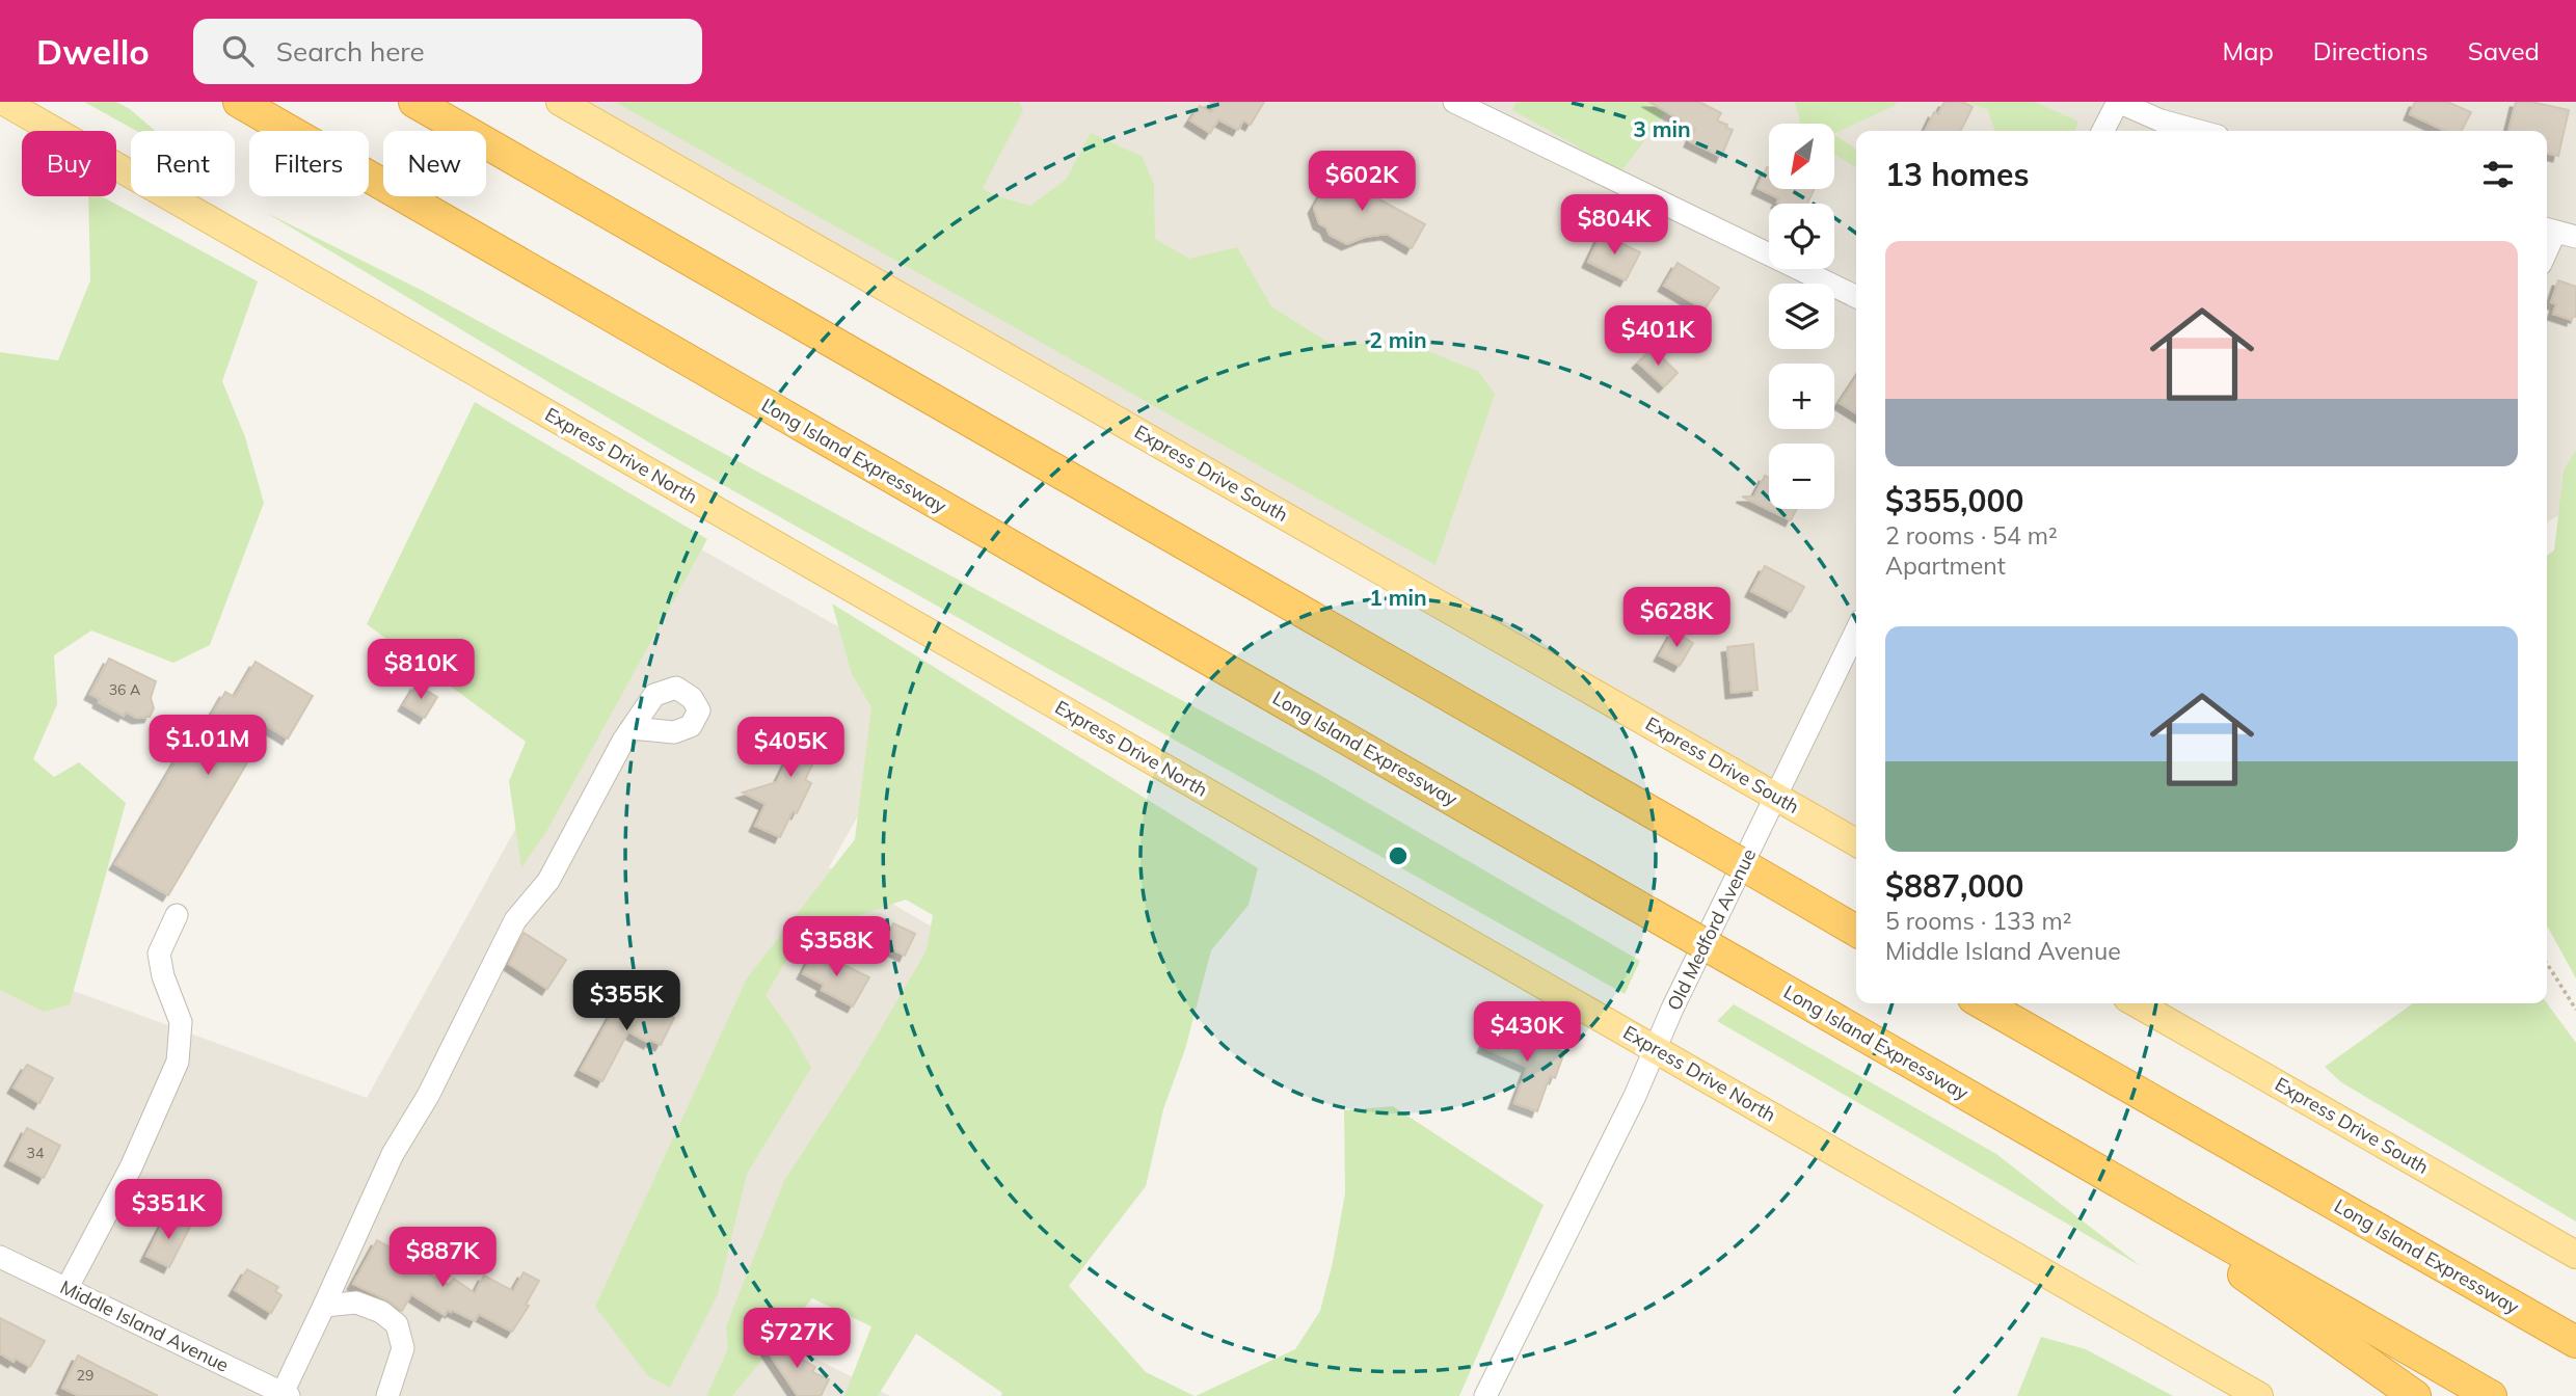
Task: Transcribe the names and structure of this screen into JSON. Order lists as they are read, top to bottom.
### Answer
{
  "streets": {
    "highway": ["Long Island Expressway"],
    "main road": ["Express Drive North", "Express Drive South"],
    "street": ["Old Medford Avenue", "Middle Island Avenue"]
  },
  "crossings": [
    ["Express Drive North", "Old Medford Avenue"],
    ["Express Drive South", "Old Medford Avenue"]
  ],
  "house_numbers": ["36 A", "34", "29"],
  "north": "bottom left",
  "page": {
    "header": "Dwello",
    "search": "Search here",
    "nav": ["Map", "Directions", "Saved"],
    "map_buttons": ["+", "−"],
    "chip": [
      "Buy",
      "Rent",
      "Filters",
      "New"
    ],
    "heading": "13 homes",
    "price": [
      "$602K",
      "$804K",
      "$401K",
      "$628K",
      "$810K",
      "$1.01M",
      "$405K",
      "$358K",
      "$355K",
      "$430K",
      "$351K",
      "$887K",
      "$727K"
    ],
    "list": [
      {
        "name": "$355,000",
        "note": "2 rooms · 54 m² · Apartment"
      },
      {
        "name": "$887,000",
        "note": "5 rooms · 133 m² · Middle Island Avenue"
      }
    ]
  },
  "rings": ["3 min", "2 min", "1 min"]
}
